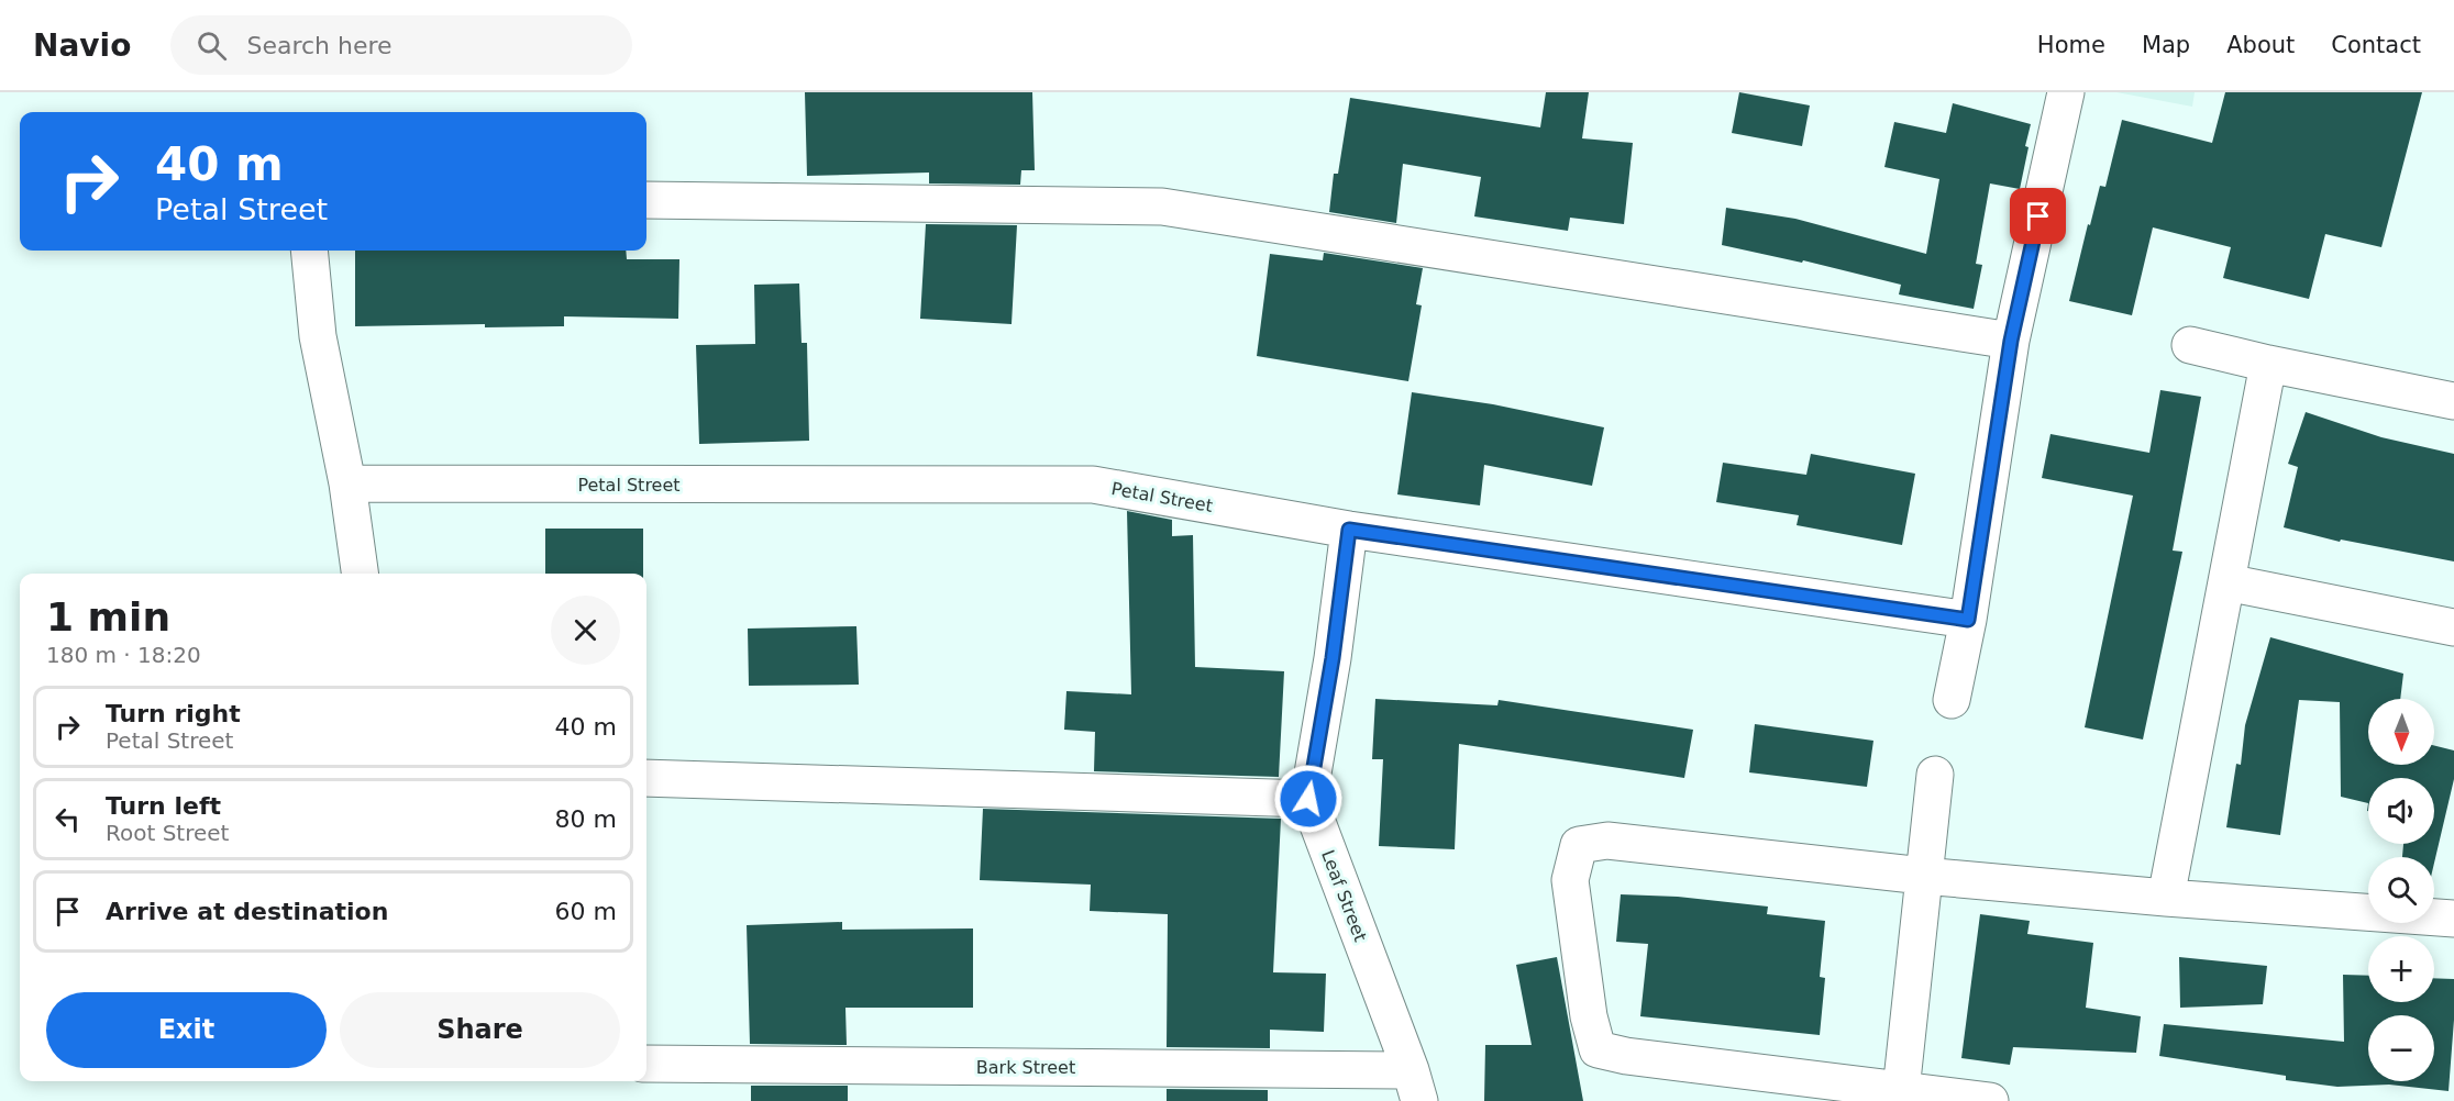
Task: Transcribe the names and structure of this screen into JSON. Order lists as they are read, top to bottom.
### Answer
{
  "streets": {
    "street": ["Petal Street", "Leaf Street", "Bark Street"]
  },
  "crossings": [
    ["Leaf Street", "Bark Street"]
  ],
  "north": "bottom",
  "page": {
    "header": "Navio",
    "search": "Search here",
    "nav": [
      "Home",
      "Map",
      "About",
      "Contact"
    ],
    "turn": ["40 m", "Petal Street"],
    "heading": ["1 min", "180 m · 18:20"],
    "list": [
      {
        "name": "Turn right",
        "note": "Petal Street",
        "value": "40 m"
      },
      {
        "name": "Turn left",
        "note": "Root Street",
        "value": "80 m"
      },
      {
        "name": "Arrive at destination",
        "value": "60 m"
      }
    ],
    "map_buttons": ["+", "−"],
    "buttons": ["Exit", "Share"]
  }
}
